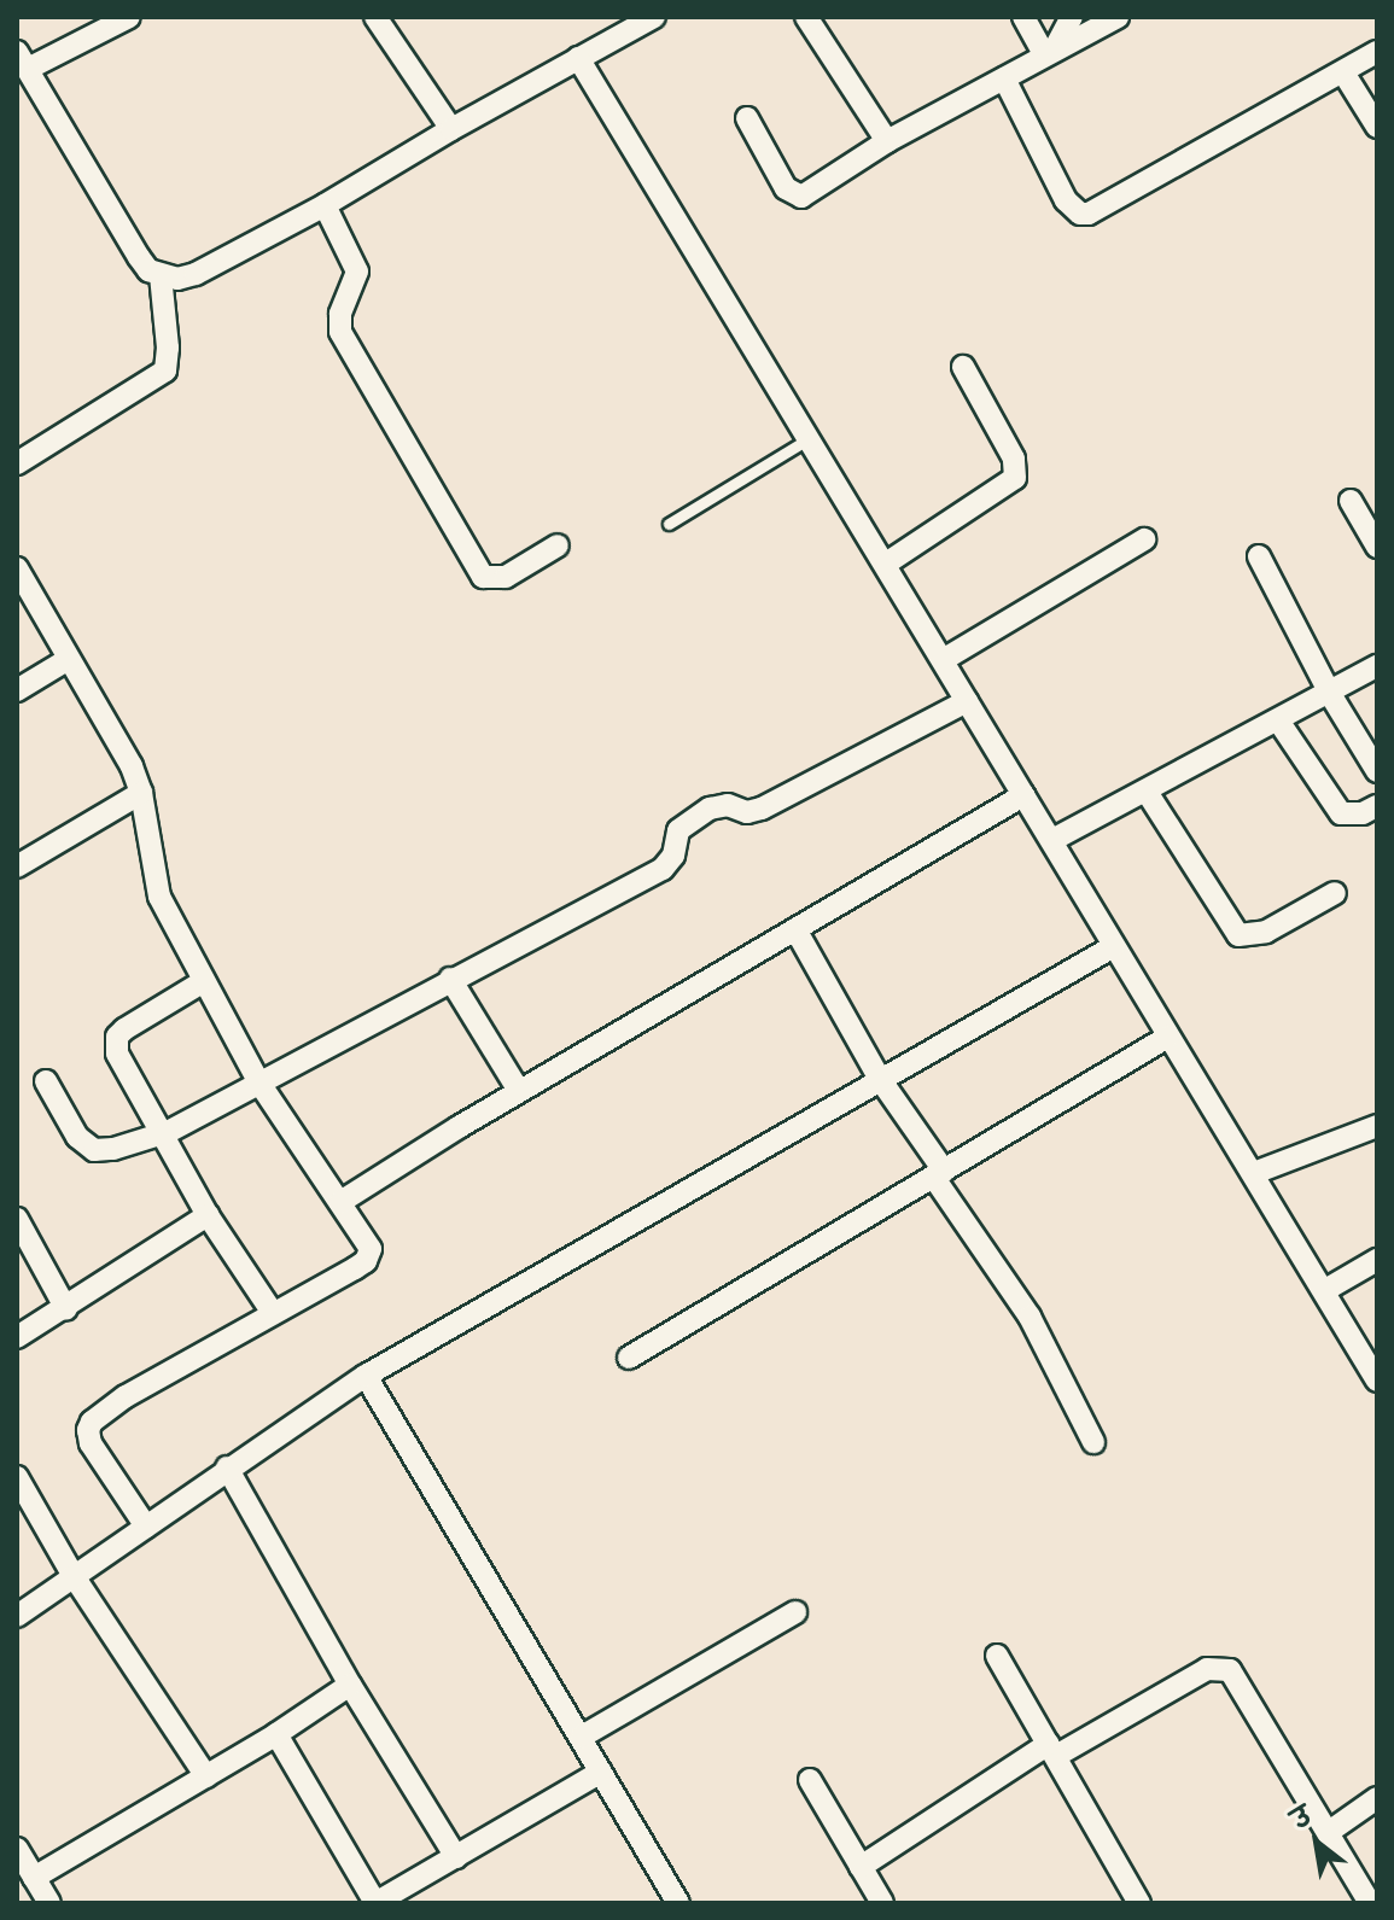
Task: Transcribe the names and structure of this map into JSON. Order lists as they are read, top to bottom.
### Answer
{
  "north": "top left"
}
